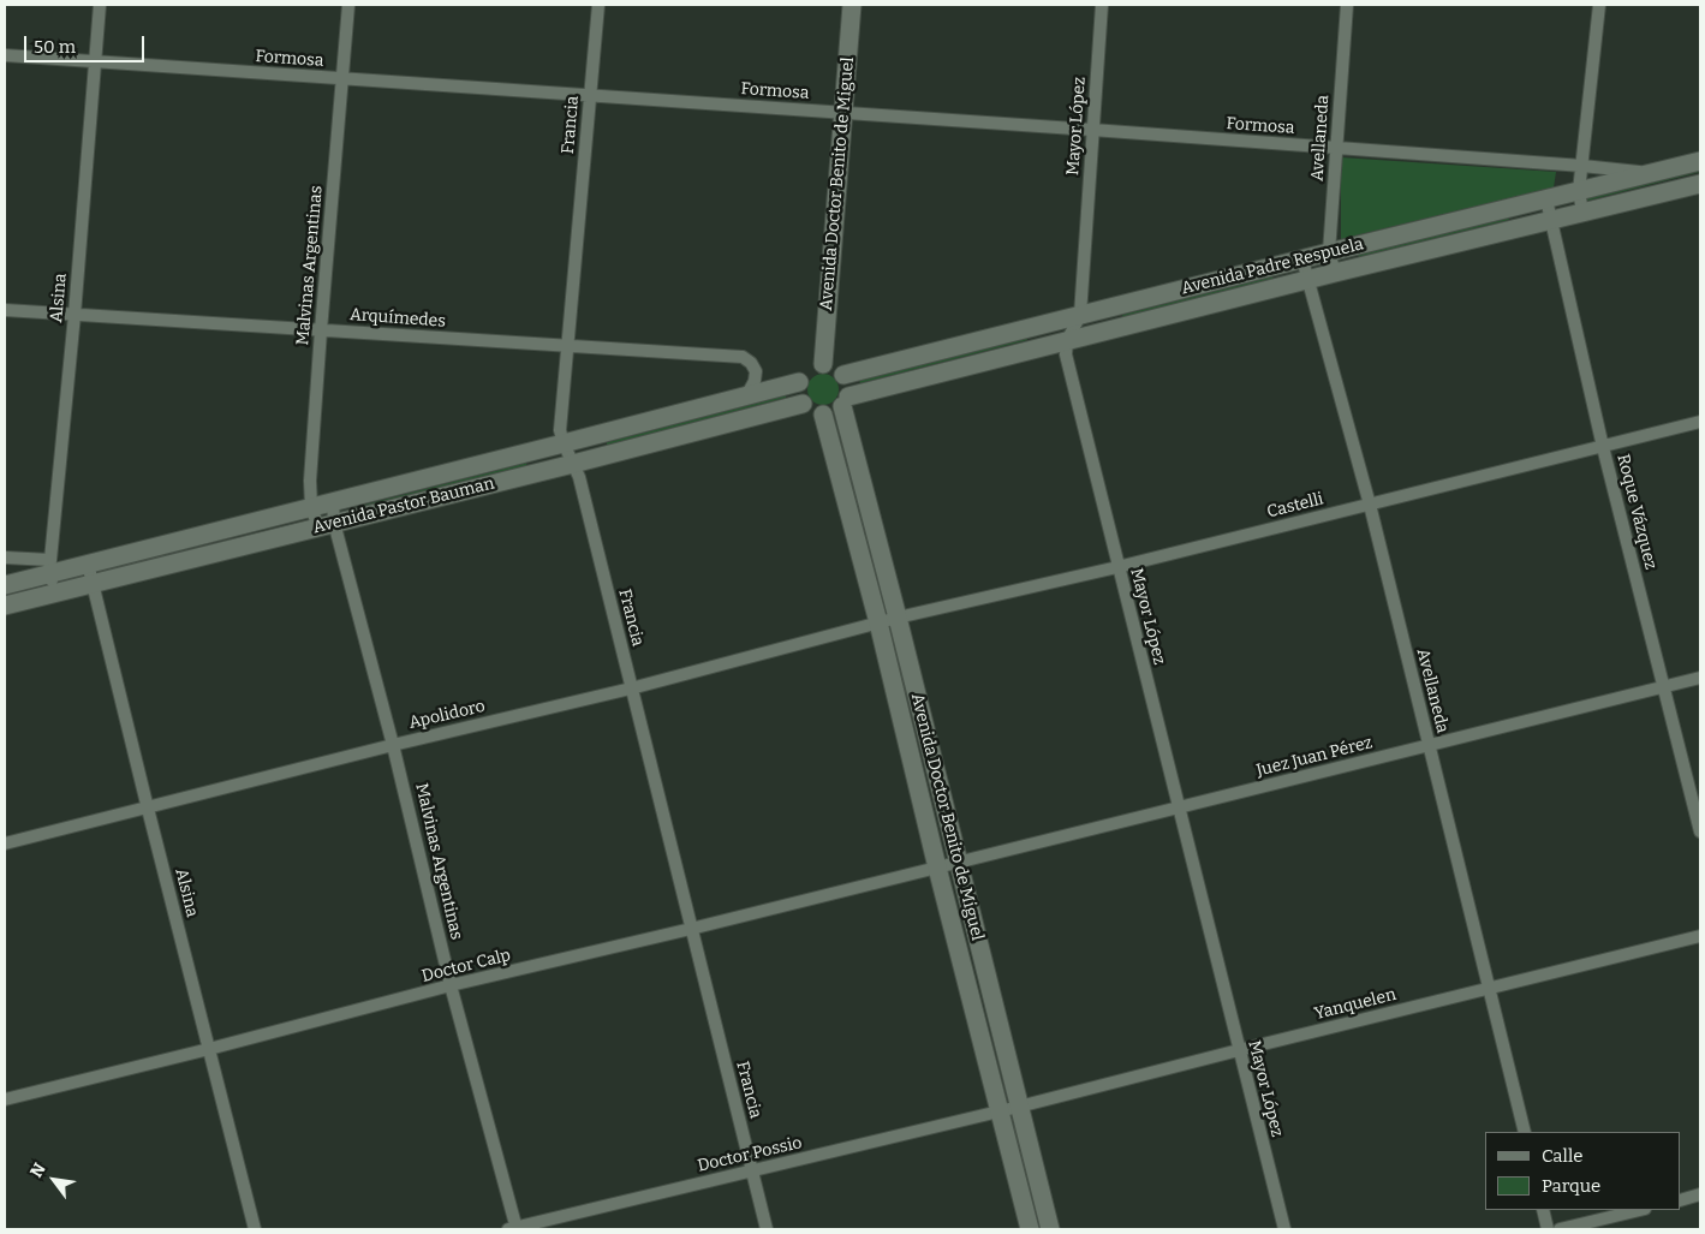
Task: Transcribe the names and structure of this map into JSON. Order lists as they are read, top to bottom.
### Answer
{
  "streets": {
    "main road": ["Avenida Doctor Benito de Miguel", "Avenida Padre Respuela", "Avenida Pastor Bauman"],
    "street": [
      "Formosa",
      "Francia",
      "Mayor López",
      "Avellaneda",
      "Malvinas Argentinas",
      "Alsina",
      "Arquímedes",
      "Castelli",
      "Roque Vázquez",
      "Apolidoro",
      "Juez Juan Pérez",
      "Doctor Calp",
      "Yanquelen",
      "Doctor Possio"
    ]
  },
  "crossings": [
    ["Formosa", "Francia"],
    ["Formosa", "Mayor López"],
    ["Formosa", "Avellaneda"],
    ["Formosa", "Avenida Doctor Benito de Miguel"],
    ["Formosa", "Malvinas Argentinas"],
    ["Formosa", "Avenida Padre Respuela"],
    ["Formosa", "Alsina"],
    ["Francia", "Arquímedes"],
    ["Francia", "Avenida Pastor Bauman"],
    ["Francia", "Apolidoro"],
    ["Francia", "Doctor Calp"],
    ["Francia", "Doctor Possio"],
    ["Mayor López", "Avenida Padre Respuela"],
    ["Mayor López", "Castelli"],
    ["Mayor López", "Juez Juan Pérez"],
    ["Mayor López", "Yanquelen"],
    ["Avellaneda", "Avenida Padre Respuela"],
    ["Avellaneda", "Castelli"],
    ["Avellaneda", "Juez Juan Pérez"],
    ["Avellaneda", "Yanquelen"],
    ["Avenida Doctor Benito de Miguel", "Avenida Padre Respuela"],
    ["Avenida Doctor Benito de Miguel", "Avenida Pastor Bauman"],
    ["Avenida Doctor Benito de Miguel", "Castelli"],
    ["Avenida Doctor Benito de Miguel", "Apolidoro"],
    ["Avenida Doctor Benito de Miguel", "Juez Juan Pérez"],
    ["Avenida Doctor Benito de Miguel", "Doctor Calp"],
    ["Avenida Doctor Benito de Miguel", "Yanquelen"],
    ["Avenida Doctor Benito de Miguel", "Doctor Possio"],
    ["Malvinas Argentinas", "Arquímedes"],
    ["Malvinas Argentinas", "Avenida Pastor Bauman"],
    ["Malvinas Argentinas", "Apolidoro"],
    ["Malvinas Argentinas", "Doctor Calp"],
    ["Malvinas Argentinas", "Doctor Possio"],
    ["Avenida Padre Respuela", "Avenida Pastor Bauman"],
    ["Avenida Padre Respuela", "Roque Vázquez"],
    ["Alsina", "Arquímedes"],
    ["Alsina", "Avenida Pastor Bauman"],
    ["Alsina", "Apolidoro"],
    ["Alsina", "Doctor Calp"],
    ["Arquímedes", "Avenida Pastor Bauman"],
    ["Castelli", "Roque Vázquez"],
    ["Castelli", "Apolidoro"],
    ["Roque Vázquez", "Juez Juan Pérez"],
    ["Juez Juan Pérez", "Doctor Calp"],
    ["Yanquelen", "Doctor Possio"]
  ],
  "legend": ["Calle", "Parque"],
  "scale_bar": "50 m",
  "north": "top left"
}
